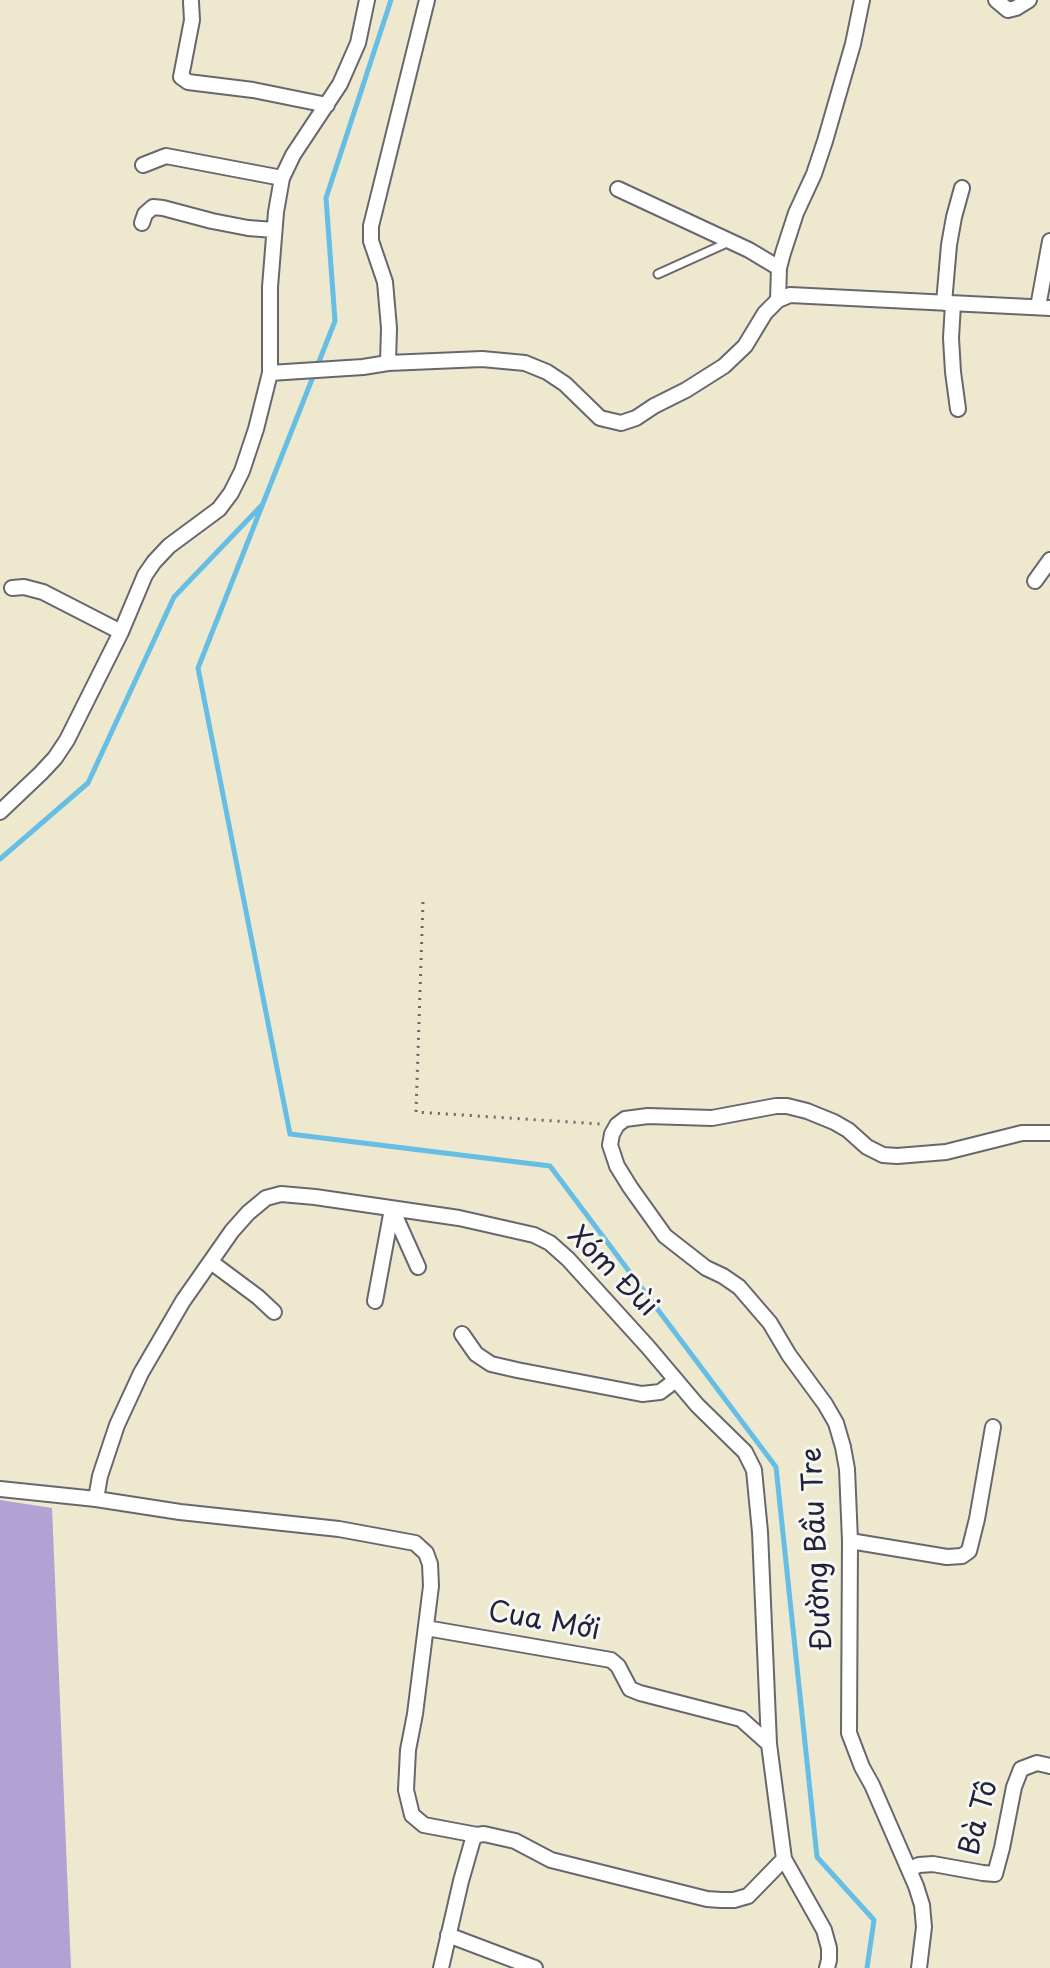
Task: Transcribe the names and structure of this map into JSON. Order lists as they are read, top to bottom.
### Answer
{
  "streets": {
    "street": [
      "Xóm Đùi",
      "Đường Bầu Tre",
      "Cua Mới",
      "Bà Tô"
    ]
  },
  "crossings": [
    ["Xóm Đùi", "Cua Mới"],
    ["Đường Bầu Tre", "Bà Tô"]
  ]
}
